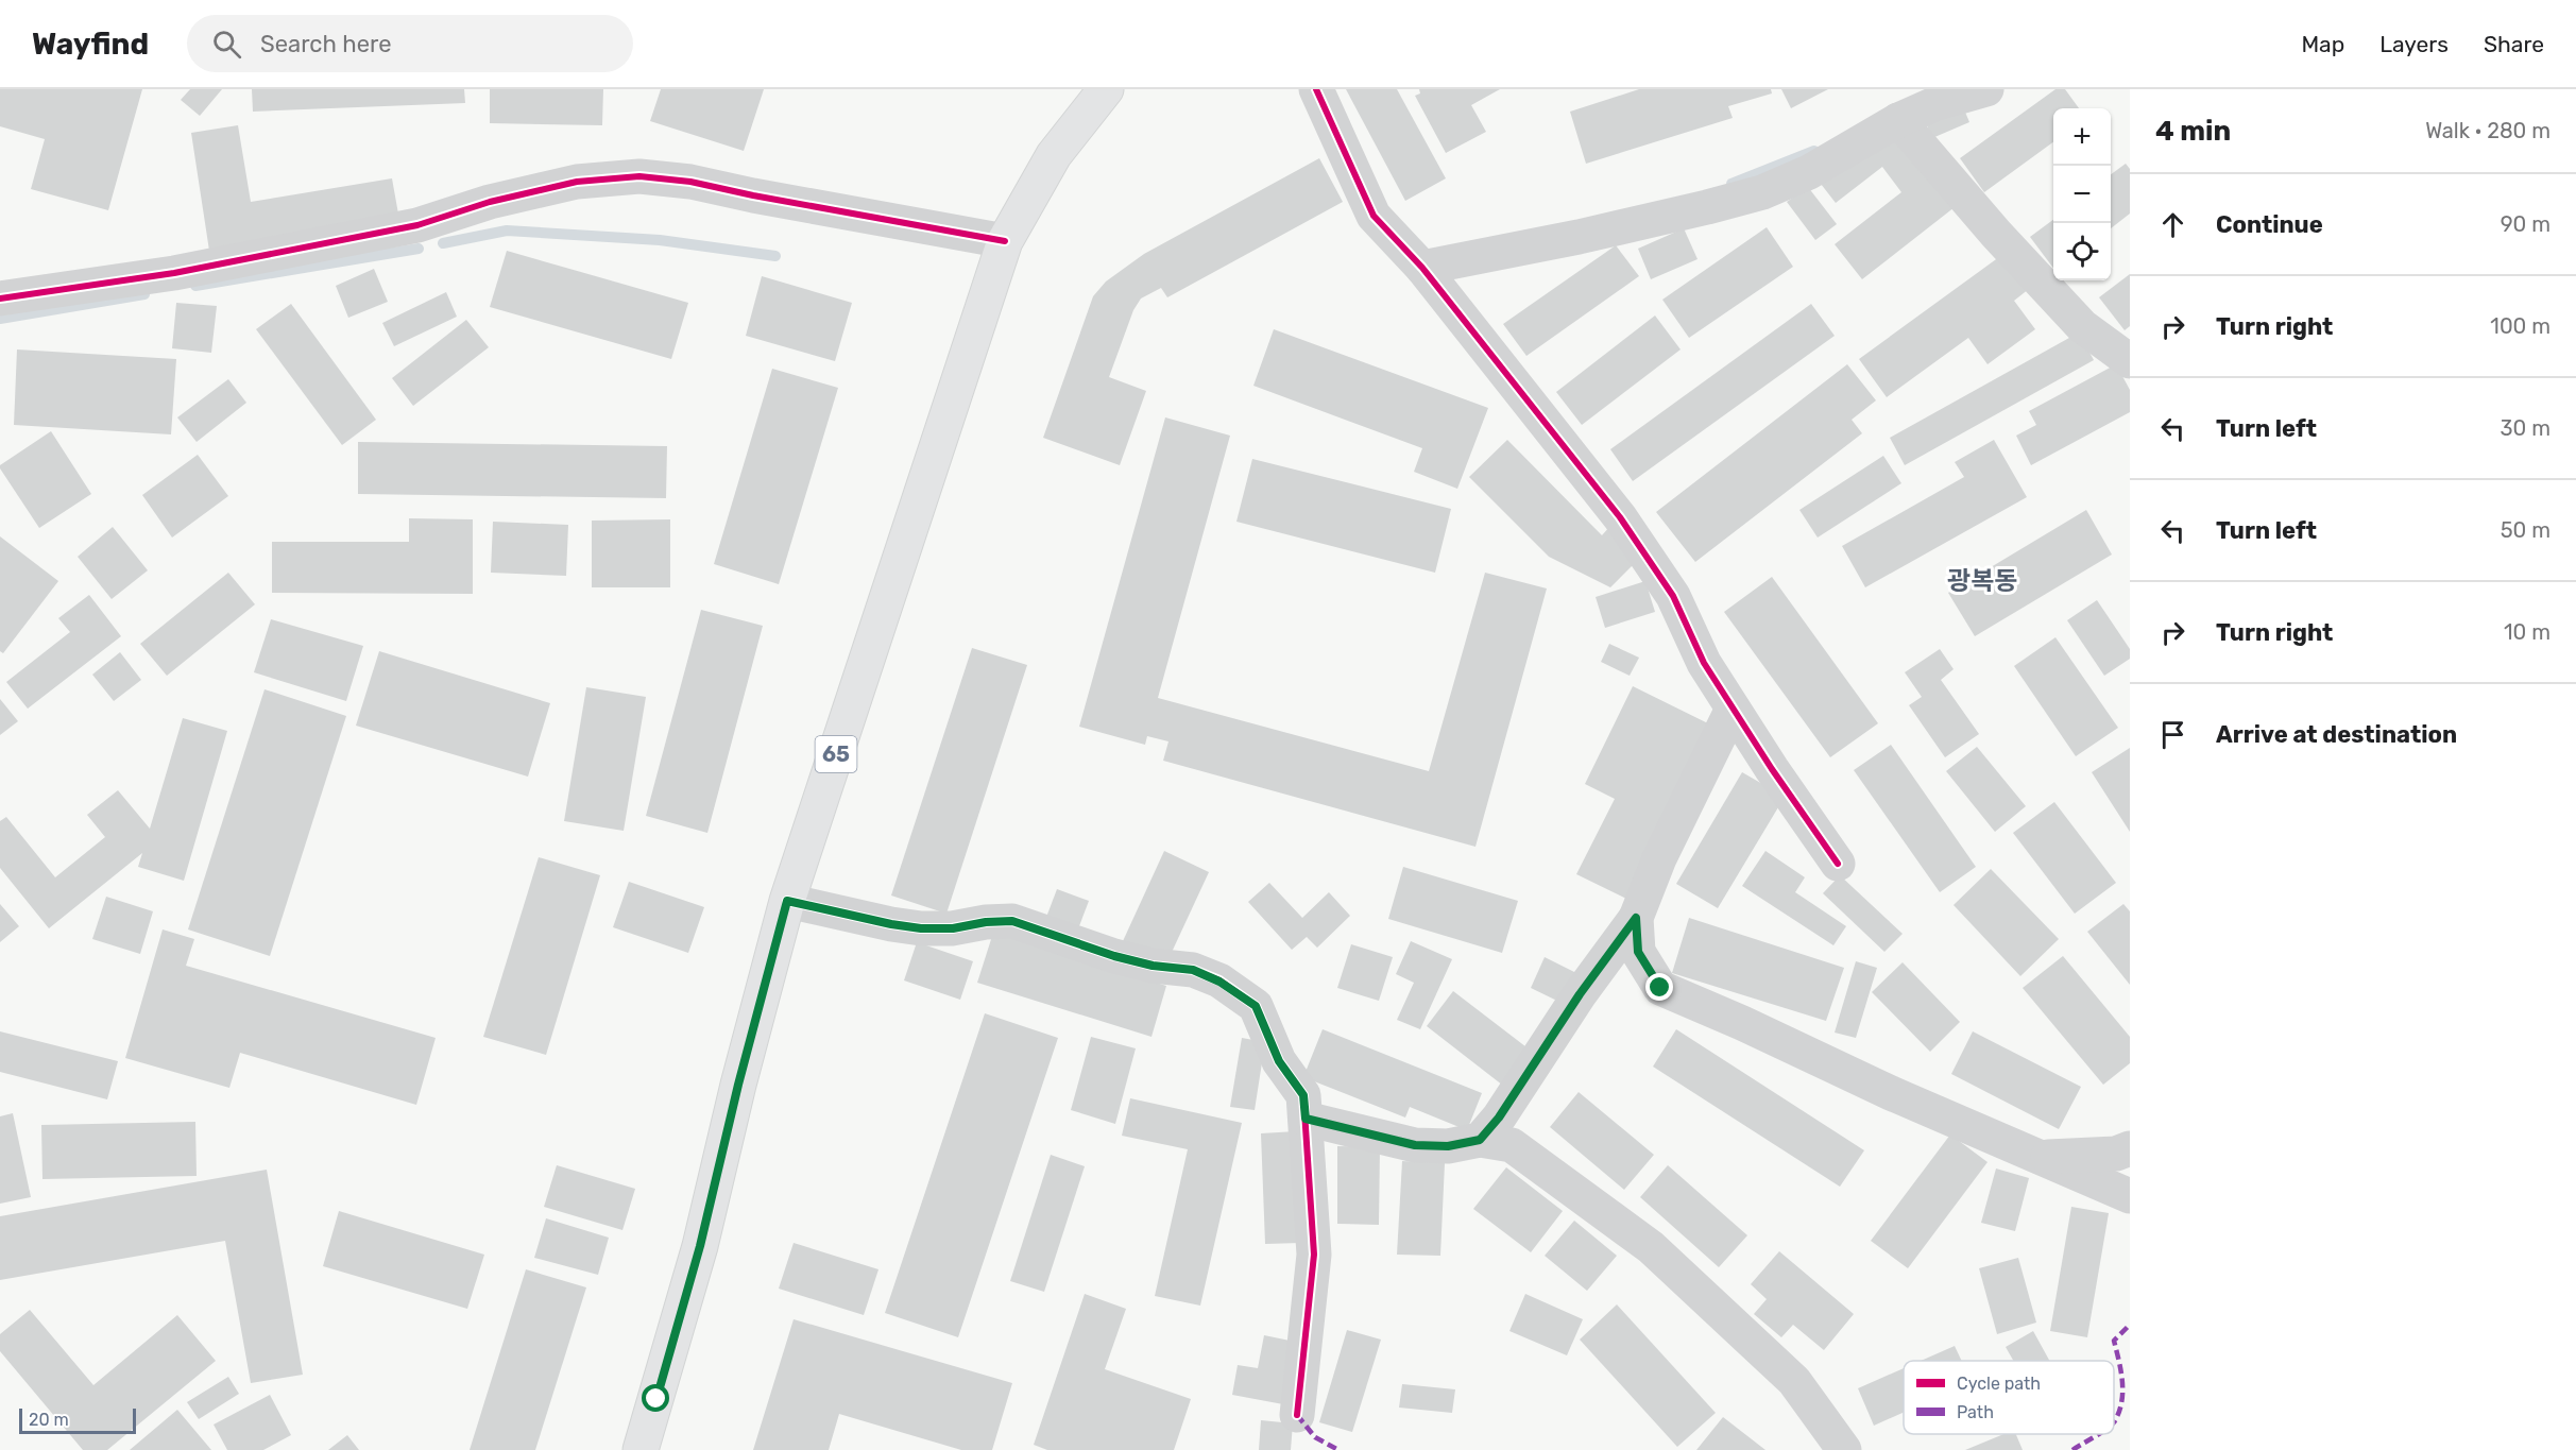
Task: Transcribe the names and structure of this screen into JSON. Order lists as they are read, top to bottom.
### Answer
{
  "streets": {
    "main road": ["65"]
  },
  "districts": ["광복동"],
  "legend": ["Cycle path", "Path"],
  "scale_bar": "20 m",
  "page": {
    "header": "Wayfind",
    "search": "Search here",
    "nav": ["Map", "Layers", "Share"],
    "heading": ["4 min", "Walk · 280 m"],
    "map_buttons": ["+", "−"],
    "list": [
      ["Continue", "90 m"],
      ["Turn right", "100 m"],
      ["Turn left", "30 m"],
      ["Turn left", "50 m"],
      ["Turn right", "10 m"],
      "Arrive at destination"
    ],
    "scale": "20 m"
  }
}
